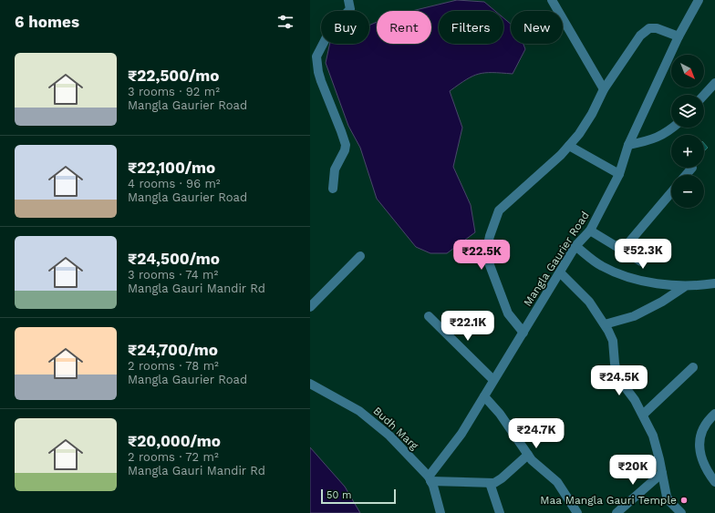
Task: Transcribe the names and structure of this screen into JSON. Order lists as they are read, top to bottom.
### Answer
{
  "streets": {
    "street": ["Mangla Gaurier Road", "Budh Marg"]
  },
  "crossings": [
    ["Mangla Gaurier Road", "Budh Marg"]
  ],
  "places": ["Maa Mangla Gauri Temple"],
  "scale_bar": "50 m",
  "north": "bottom right",
  "page": {
    "heading": "6 homes",
    "chip": [
      "Buy",
      "Rent",
      "Filters",
      "New"
    ],
    "list": [
      {
        "name": "₹22,500/mo",
        "note": "3 rooms · 92 m² · Mangla Gaurier Road"
      },
      {
        "name": "₹22,100/mo",
        "note": "4 rooms · 96 m² · Mangla Gaurier Road"
      },
      {
        "name": "₹24,500/mo",
        "note": "3 rooms · 74 m² · Mangla Gauri Mandir Rd"
      },
      {
        "name": "₹24,700/mo",
        "note": "2 rooms · 78 m² · Mangla Gaurier Road"
      },
      {
        "name": "₹20,000/mo",
        "note": "2 rooms · 72 m² · Mangla Gauri Mandir Rd"
      }
    ],
    "map_buttons": ["+", "−"],
    "price": [
      "₹52.3K",
      "₹22.5K",
      "₹22.1K",
      "₹24.5K",
      "₹24.7K",
      "₹20K"
    ],
    "scale": "50 m"
  }
}
